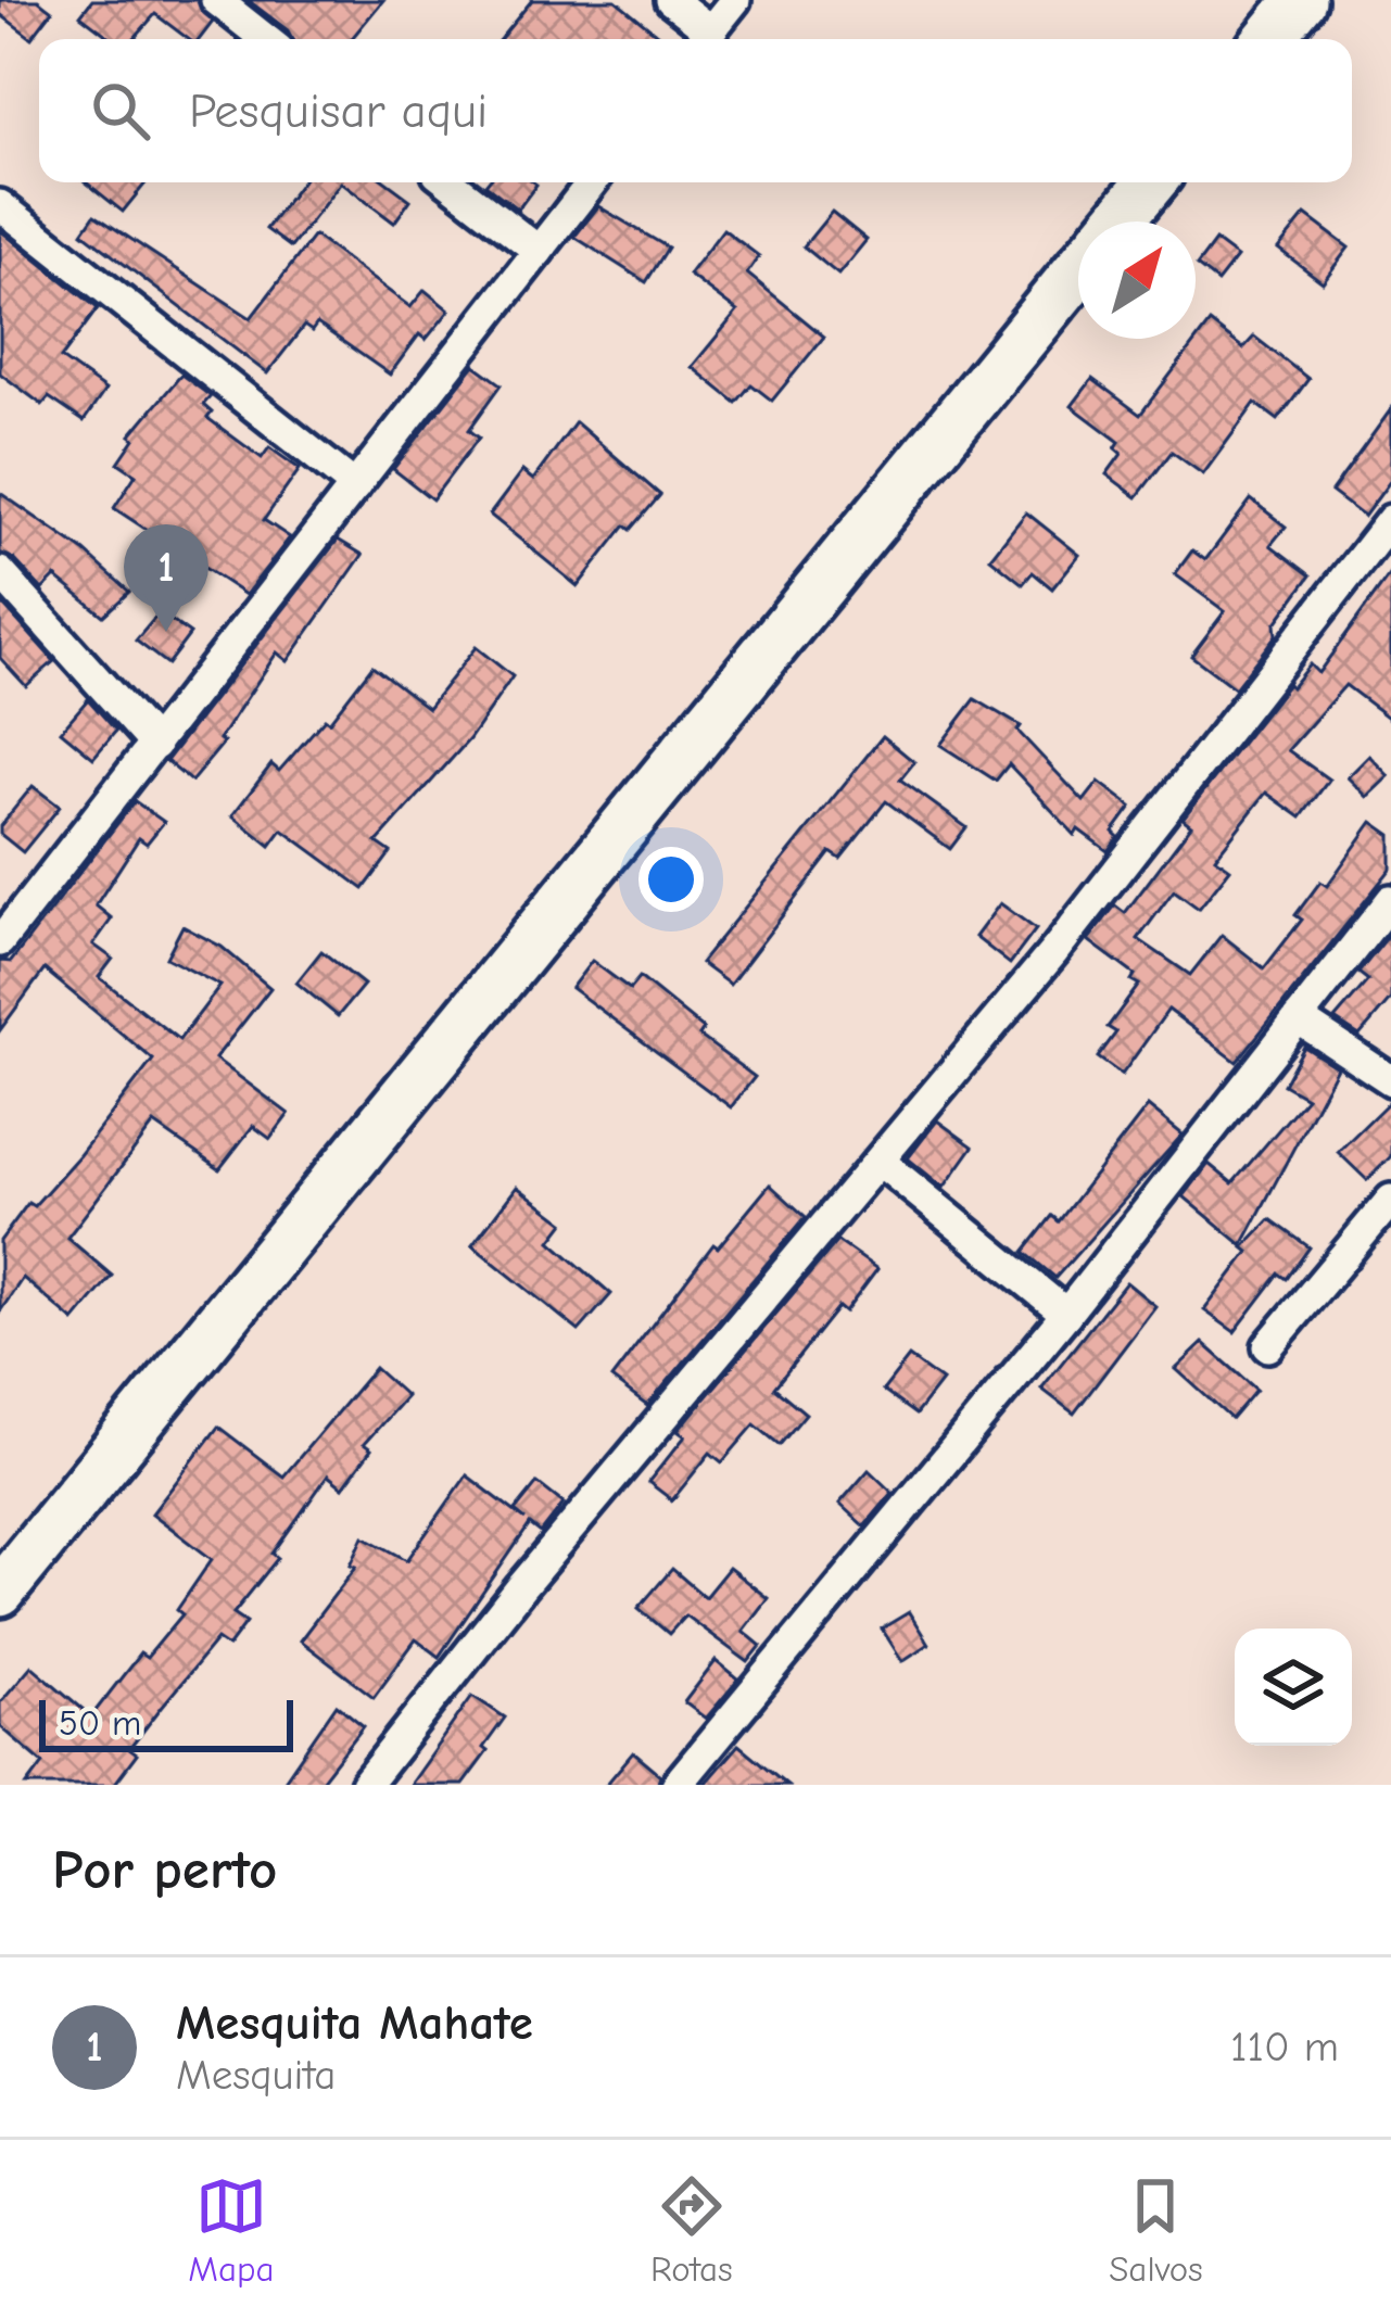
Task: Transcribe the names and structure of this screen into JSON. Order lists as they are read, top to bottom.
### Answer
{
  "scale_bar": "50 m",
  "north": "top right",
  "page": {
    "search": "Pesquisar aqui",
    "pins": "1",
    "scale": "50 m",
    "heading": "Por perto",
    "list": [
      {
        "mark": "1",
        "name": "Mesquita Mahate",
        "note": "Mesquita",
        "value": "110 m"
      }
    ],
    "nav": ["Mapa", "Rotas", "Salvos"]
  }
}
